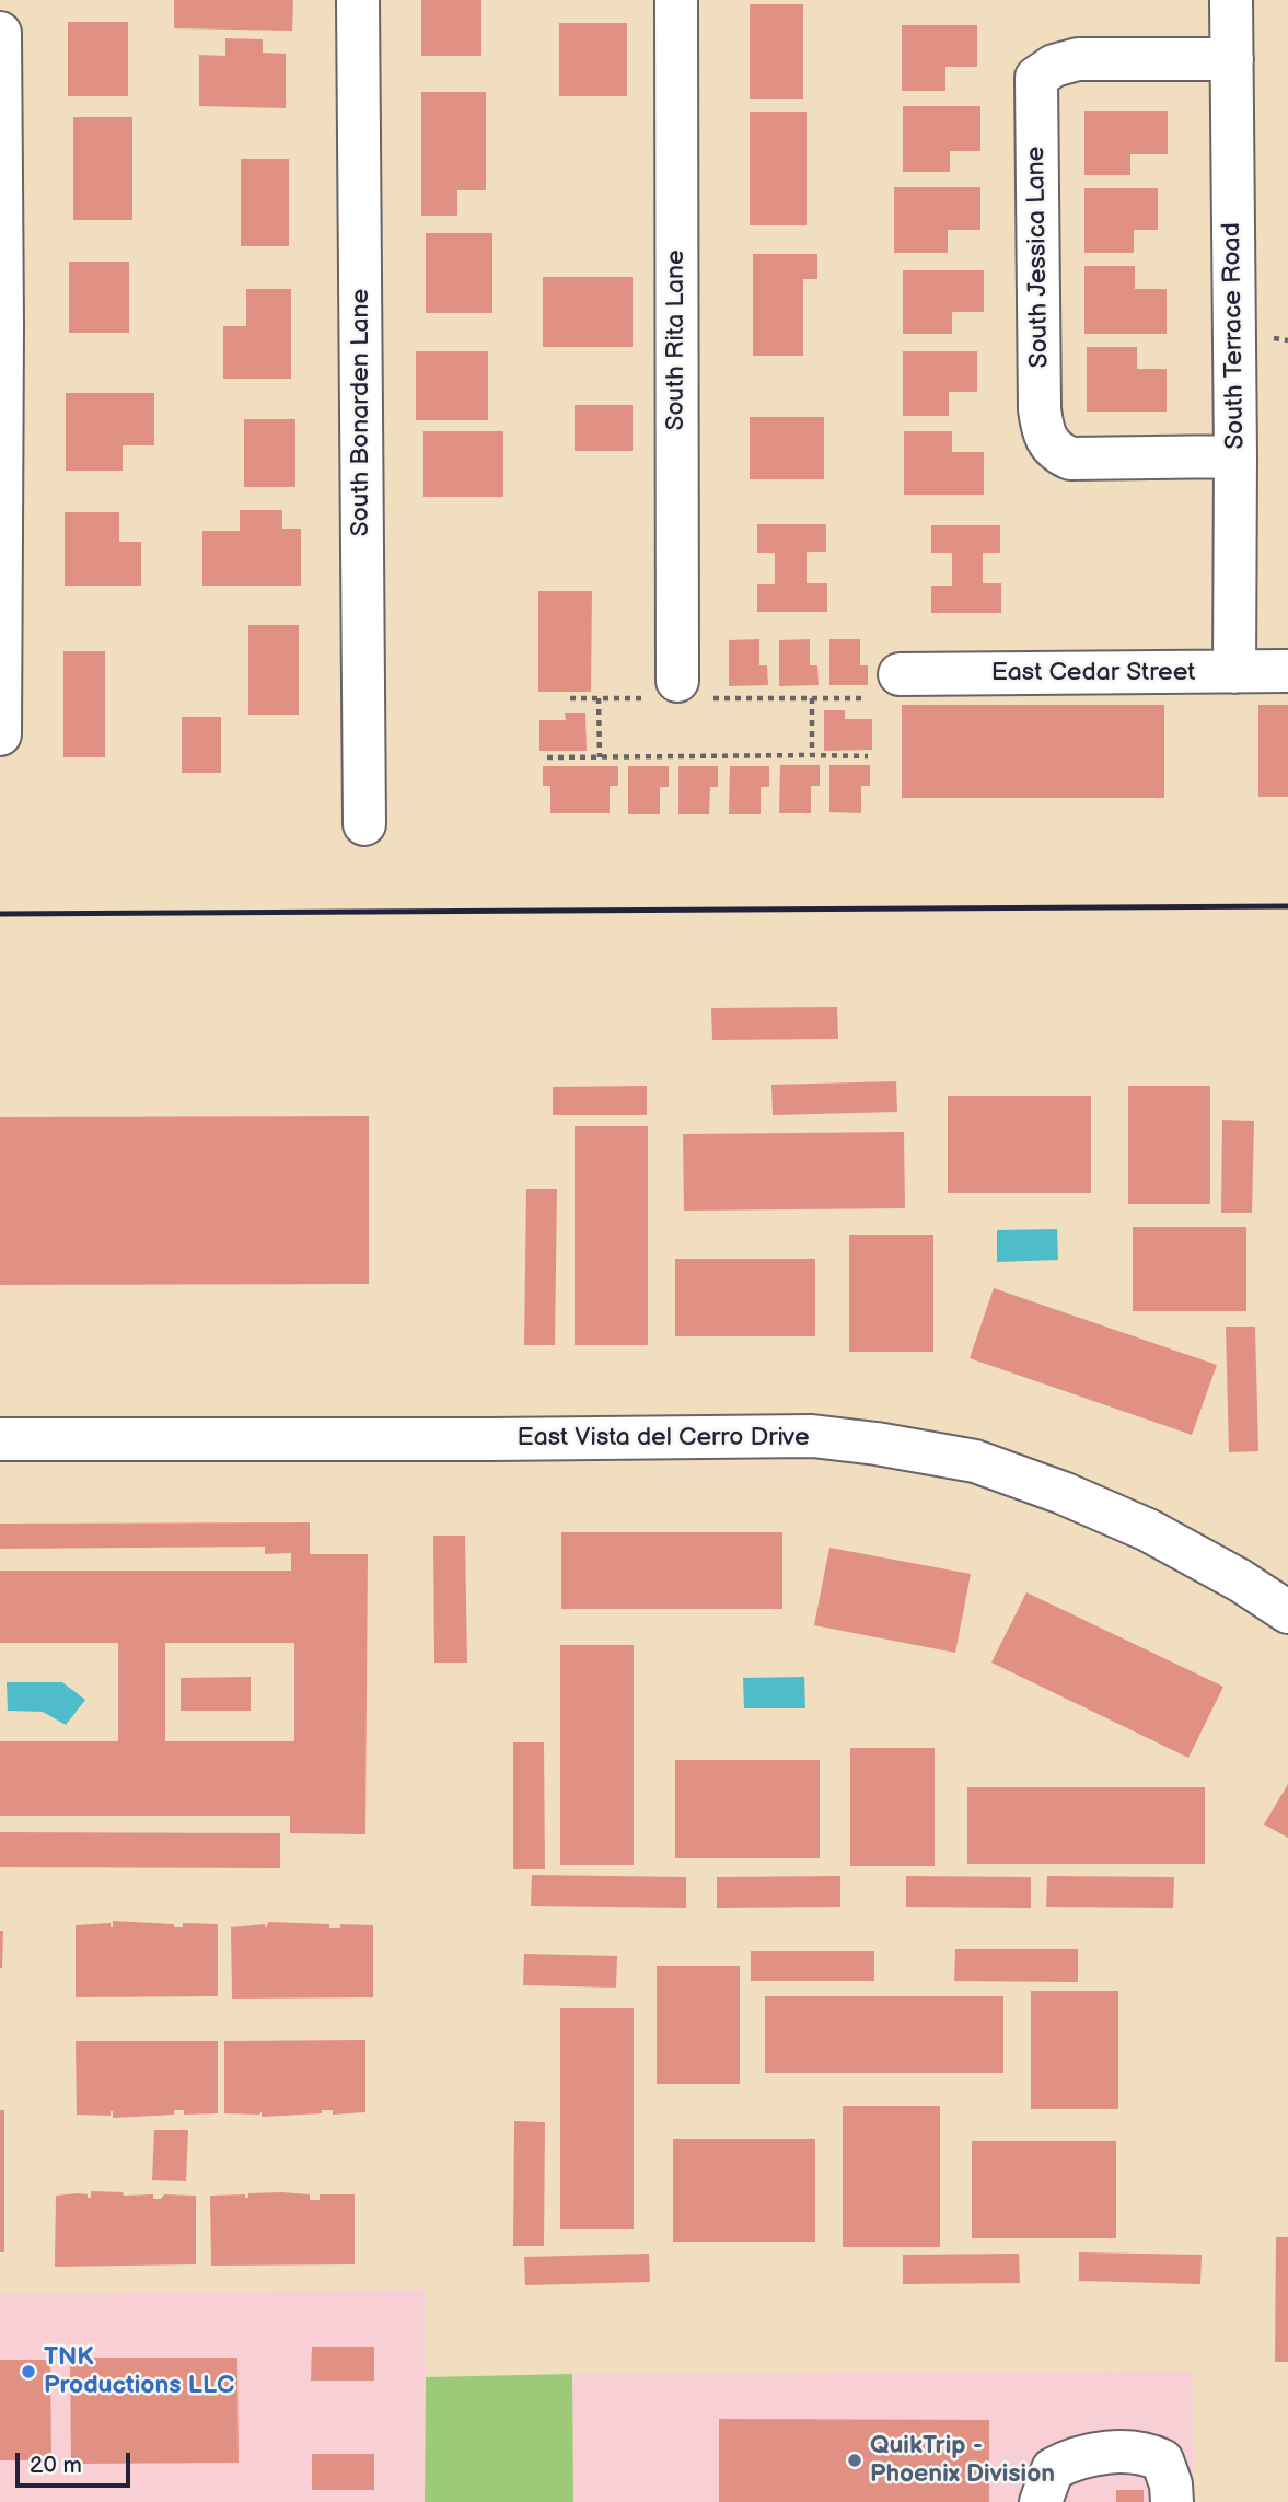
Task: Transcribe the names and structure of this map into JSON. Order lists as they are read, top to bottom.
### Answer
{
  "streets": {
    "street": [
      "South Jessica Lane",
      "South Terrace Road",
      "South Rita Lane",
      "South Bonarden Lane",
      "East Cedar Street",
      "East Vista del Cerro Drive"
    ]
  },
  "crossings": [
    ["South Jessica Lane", "South Terrace Road"],
    ["South Terrace Road", "East Cedar Street"]
  ],
  "places": ["TNK Productions LLC", "QuikTrip - Phoenix Division"],
  "scale_bar": "20 m"
}
